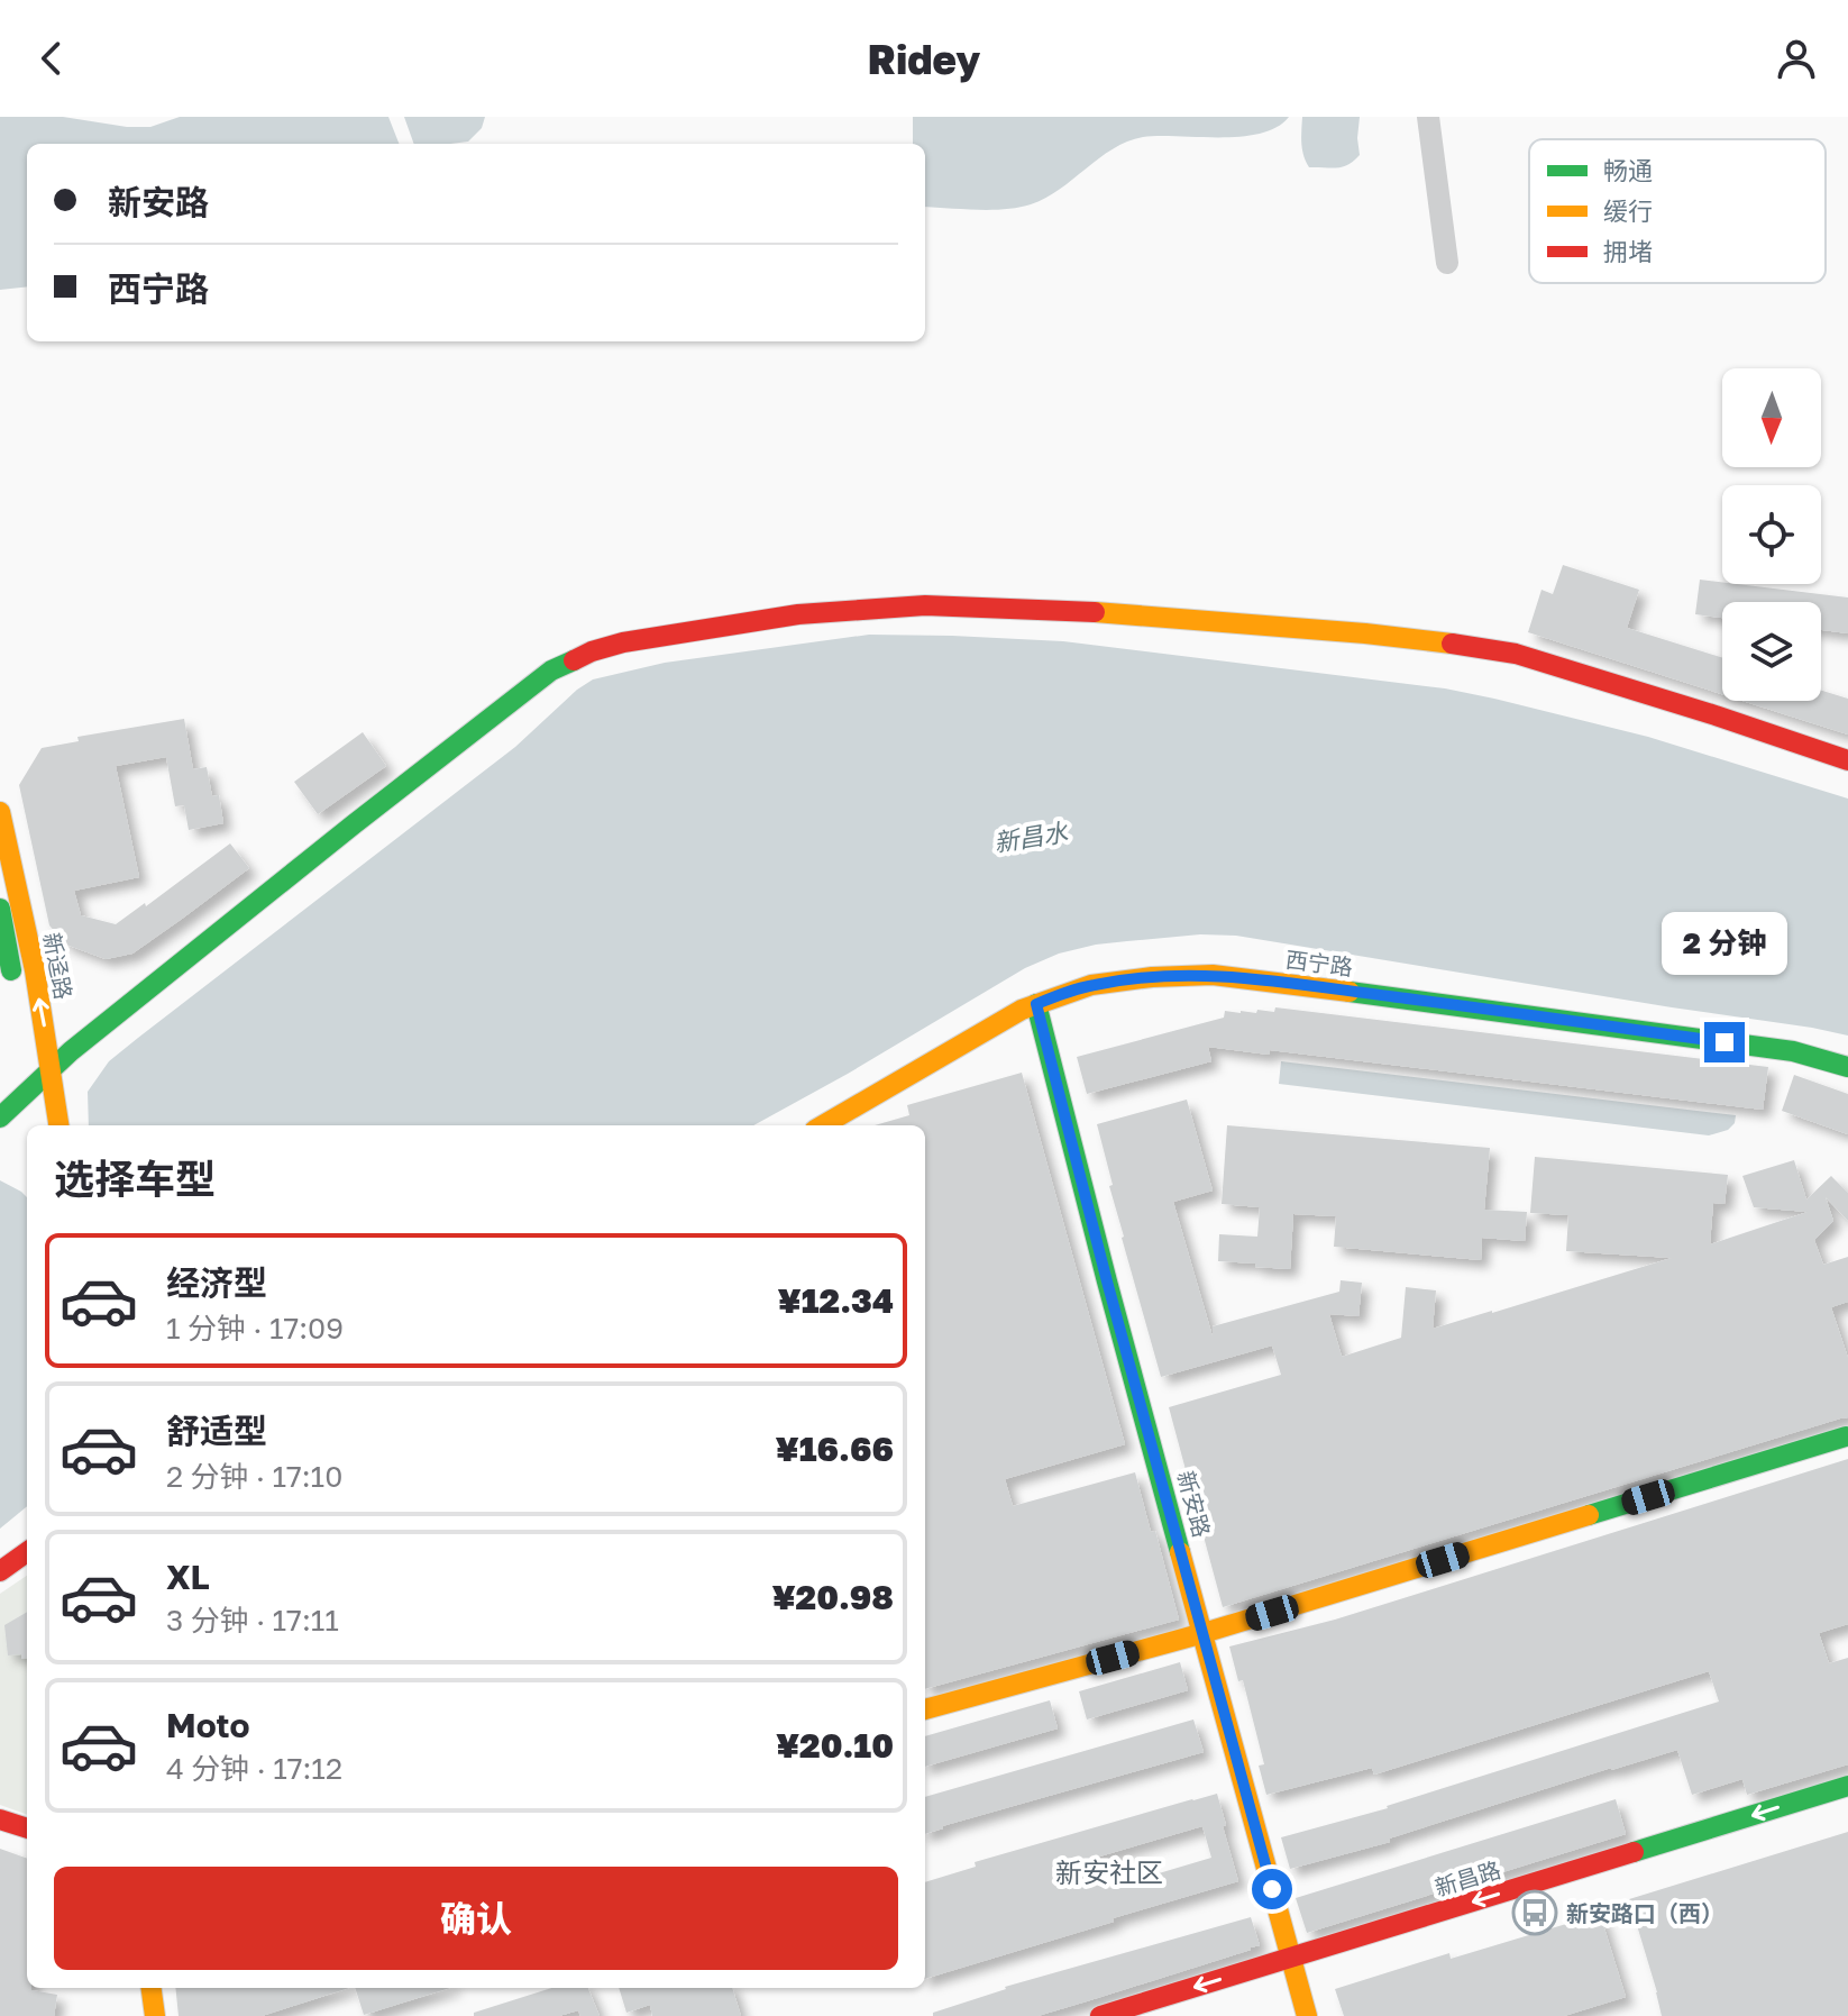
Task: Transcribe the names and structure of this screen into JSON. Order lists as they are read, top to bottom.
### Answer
{
  "streets": {
    "street": [
      "西宁路",
      "新迳路",
      "新安路",
      "新昌路"
    ]
  },
  "crossings": [
    ["西宁路", "新安路"],
    ["新安路", "新昌路"]
  ],
  "one_way": ["新昌路"],
  "districts": ["新安社区"],
  "water": ["新昌水"],
  "places": {
    "bus stop": ["新安路口（西）"]
  },
  "legend": ["畅通", "缓行", "拥堵"],
  "north": "bottom",
  "page": {
    "header": "Ridey",
    "banner": ["新安路", "西宁路"],
    "bubble": "2 分钟",
    "heading": "选择车型",
    "list": [
      {
        "name": "经济型",
        "note": "1 分钟 · 17:09",
        "value": "¥12.34"
      },
      {
        "name": "舒适型",
        "note": "2 分钟 · 17:10",
        "value": "¥16.66"
      },
      {
        "name": "XL",
        "note": "3 分钟 · 17:11",
        "value": "¥20.98"
      },
      {
        "name": "Moto",
        "note": "4 分钟 · 17:12",
        "value": "¥20.10"
      }
    ],
    "buttons": "确认"
  }
}
